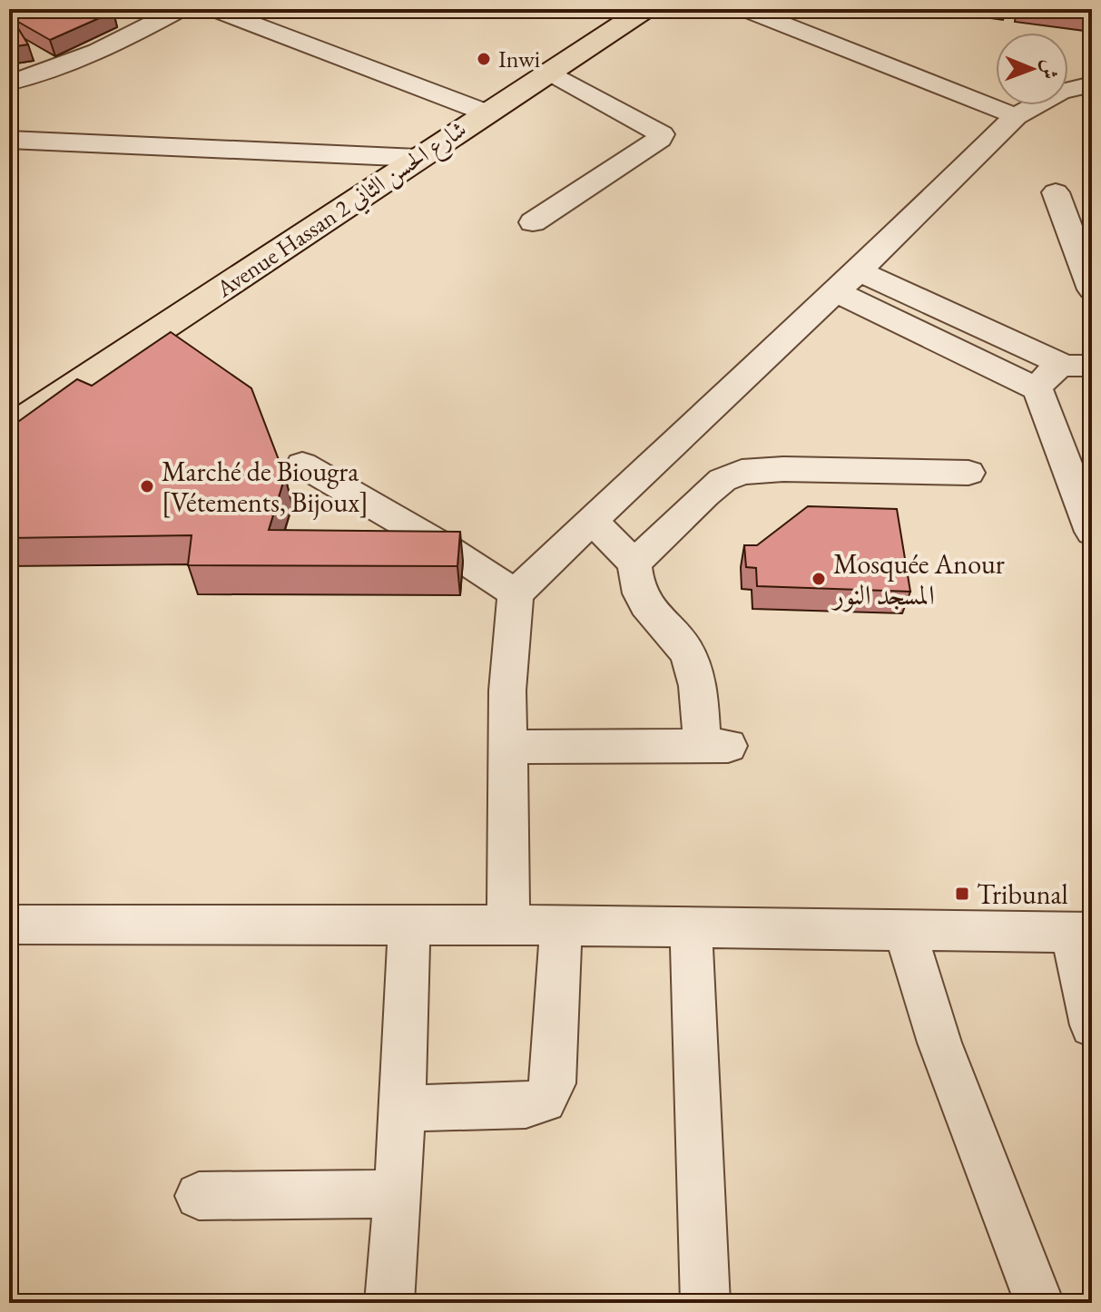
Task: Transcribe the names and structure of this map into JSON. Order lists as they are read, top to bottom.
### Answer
{
  "streets": {
    "main road": ["Avenue Hassan 2 شارع الحسن الثاني"]
  },
  "places": {
    "other": ["Inwi", "Marché de Biougra [Vétements, Bijoux]", "Mosquée Anour المسجد النور"],
    "transit": ["Tribunal"]
  },
  "north": "right"
}
